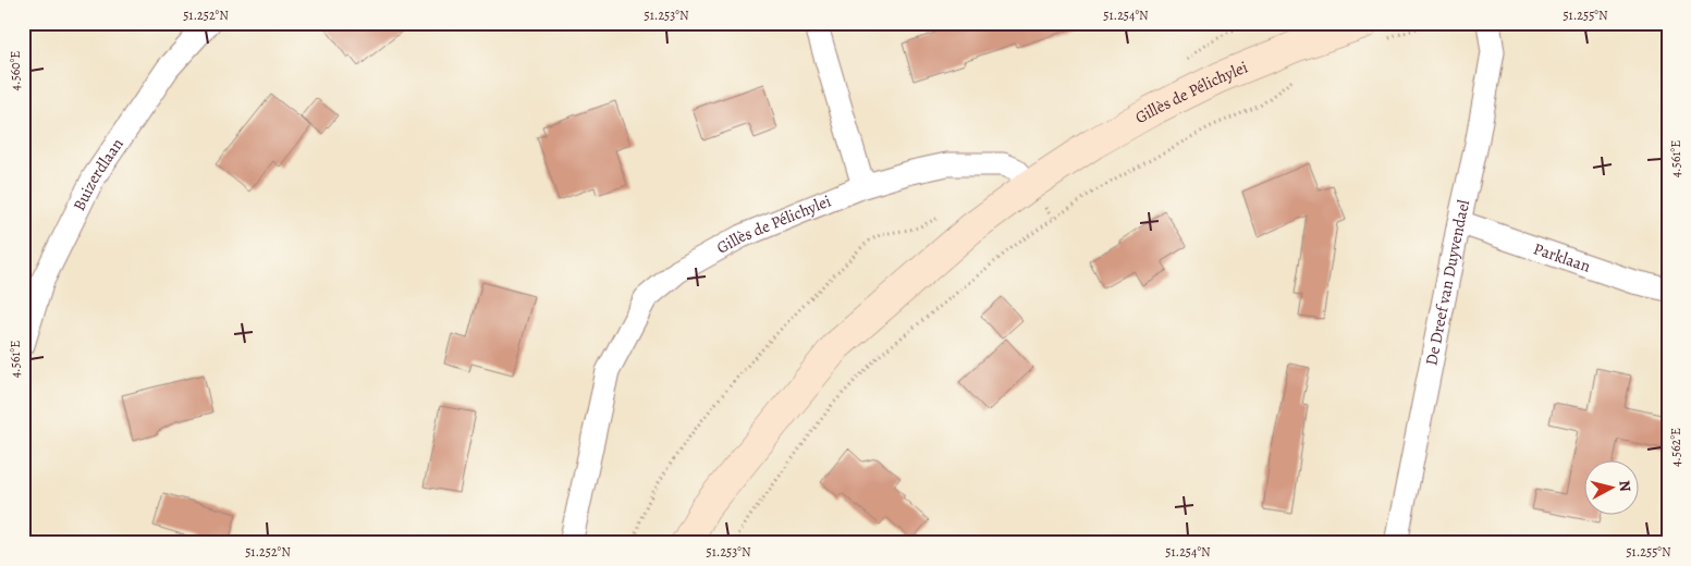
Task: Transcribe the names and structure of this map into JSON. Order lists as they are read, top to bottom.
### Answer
{
  "streets": {
    "main road": ["Gillès de Pélichylei"],
    "street": ["Buizerdlaan", "Parklaan", "De Dreef van Duyvendael"]
  },
  "crossings": [
    ["Parklaan", "De Dreef van Duyvendael"]
  ],
  "north": "right",
  "coordinates": [
    "51.252°N",
    "51.253°N",
    "51.254°N",
    "51.255°N",
    "4.560°E",
    "4.561°E",
    "4.562°E"
  ]
}
